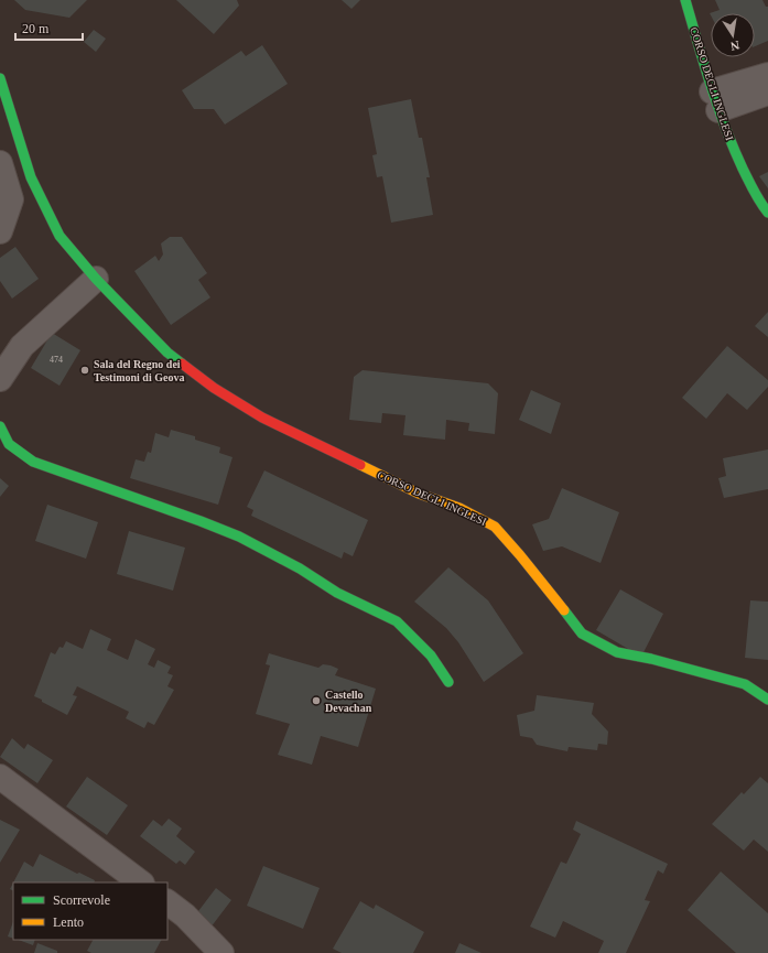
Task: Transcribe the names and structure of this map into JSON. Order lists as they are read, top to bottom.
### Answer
{
  "streets": {
    "main road": ["CORSO DEGLI INGLESI"]
  },
  "places": ["Sala del Regno dei Testimoni di Geova", "Castello Devachan"],
  "house_numbers": ["474"],
  "legend": ["Scorrevole", "Lento"],
  "scale_bar": "20 m",
  "north": "bottom"
}
